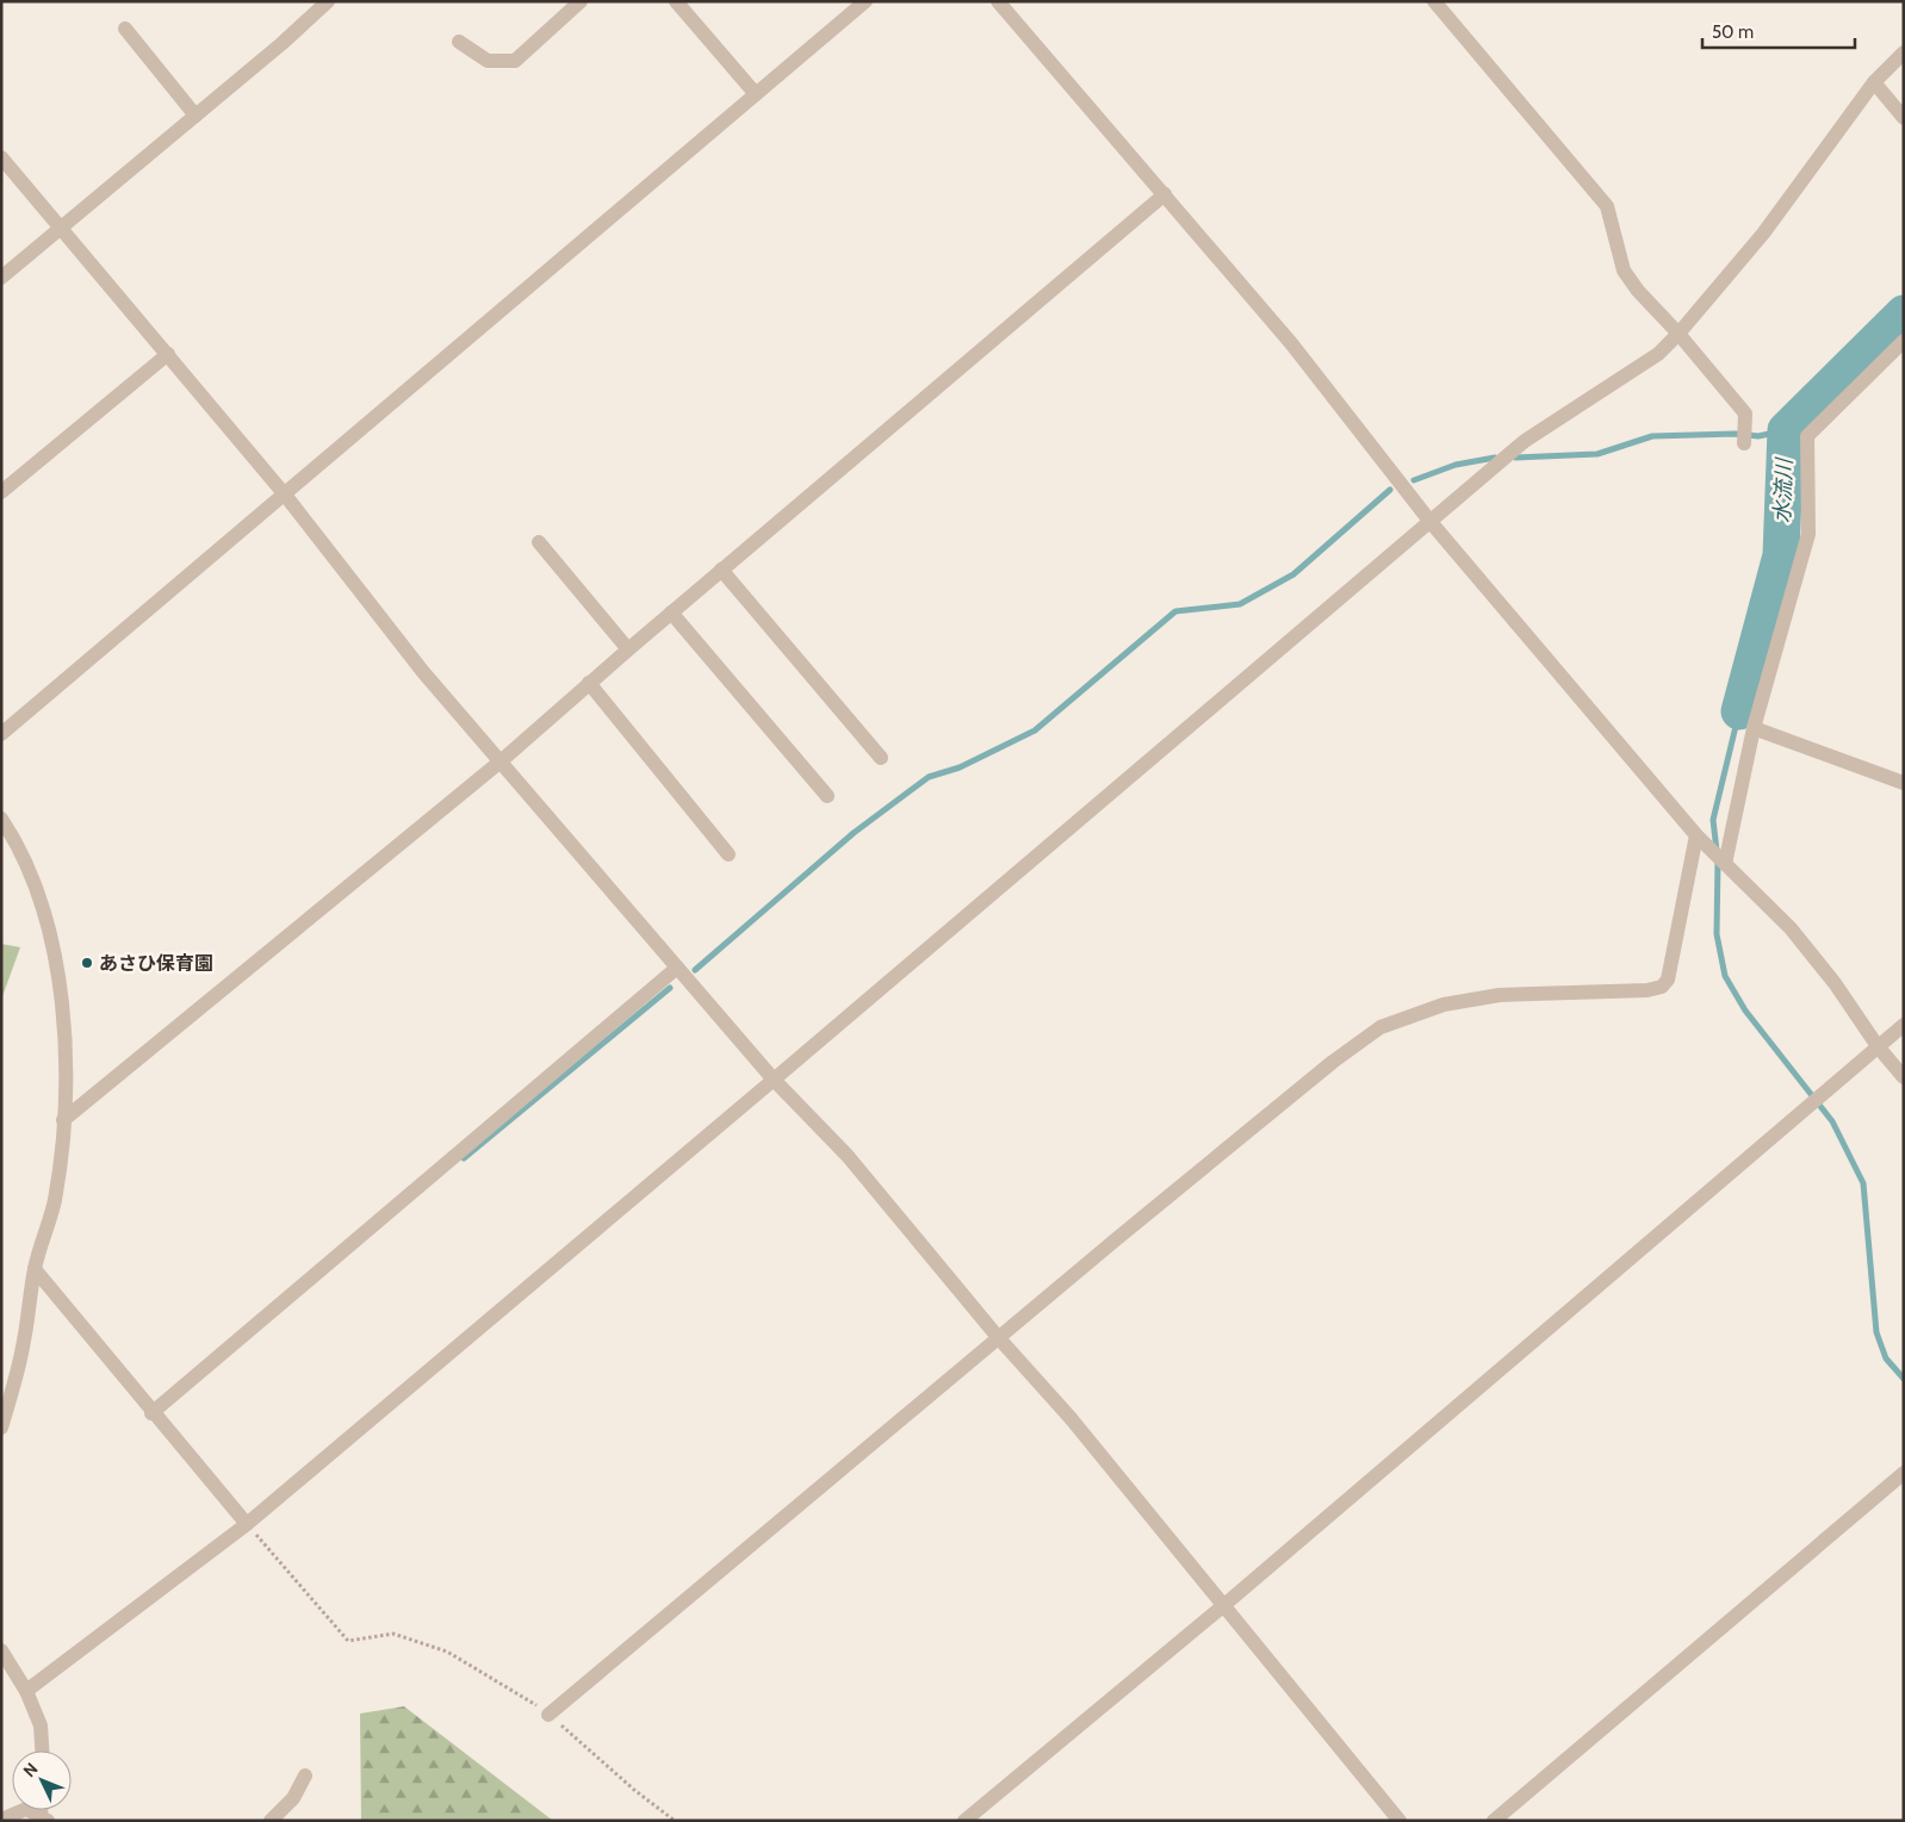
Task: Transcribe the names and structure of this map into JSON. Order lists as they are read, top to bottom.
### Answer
{
  "water": ["水流川"],
  "places": ["あさひ保育園"],
  "scale_bar": "50 m",
  "north": "top left"
}
